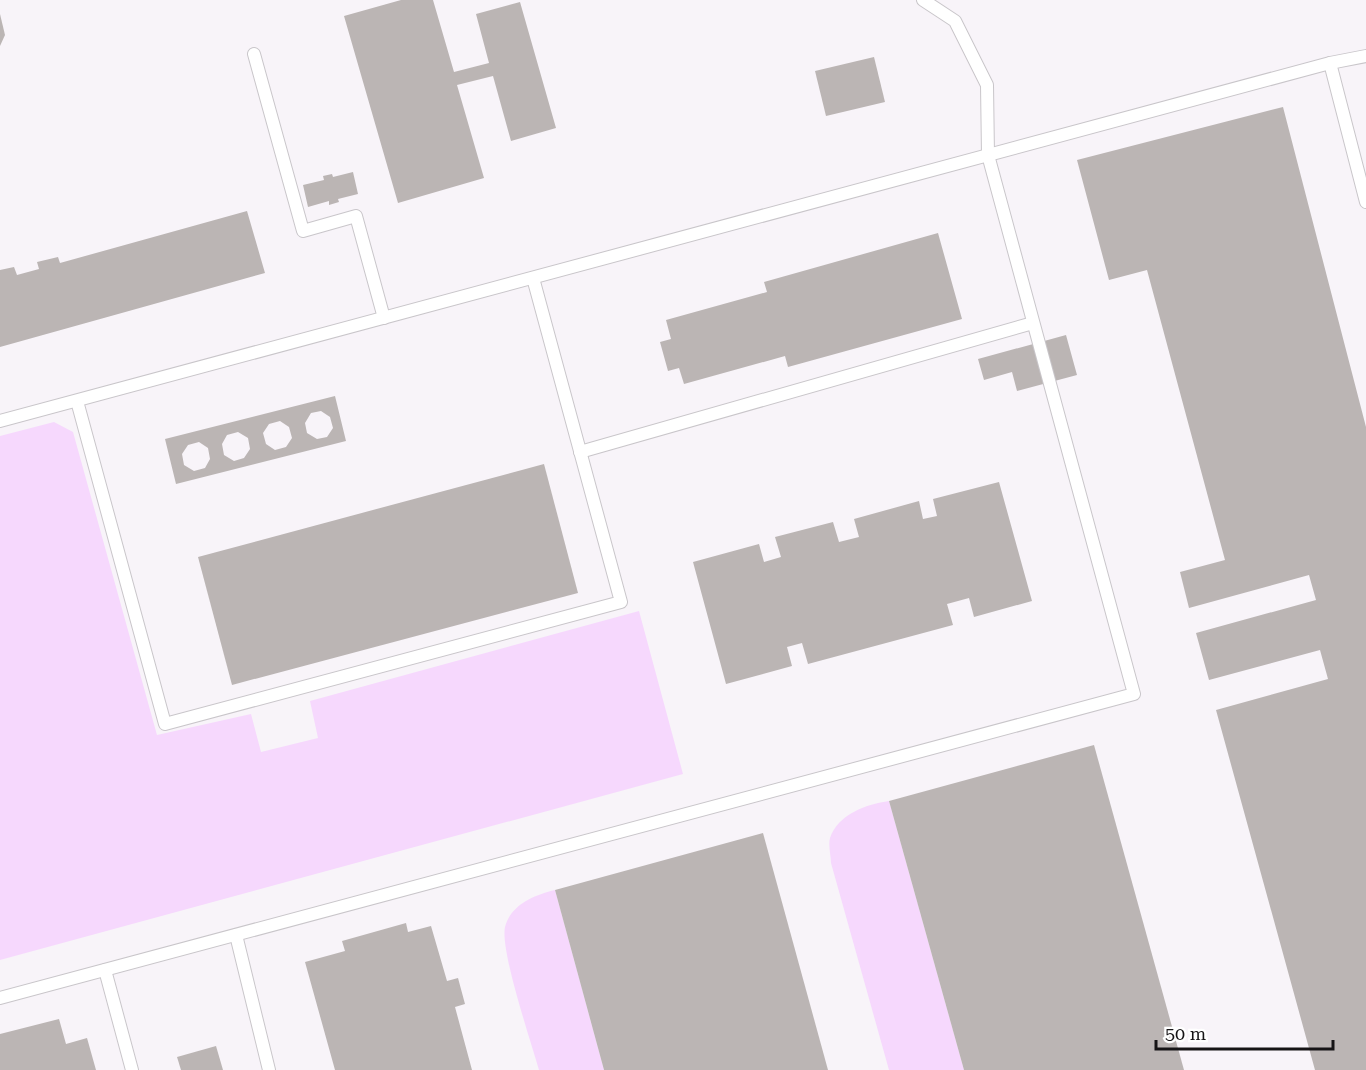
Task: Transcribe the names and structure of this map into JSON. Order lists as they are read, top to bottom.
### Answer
{
  "scale_bar": "50 m"
}
